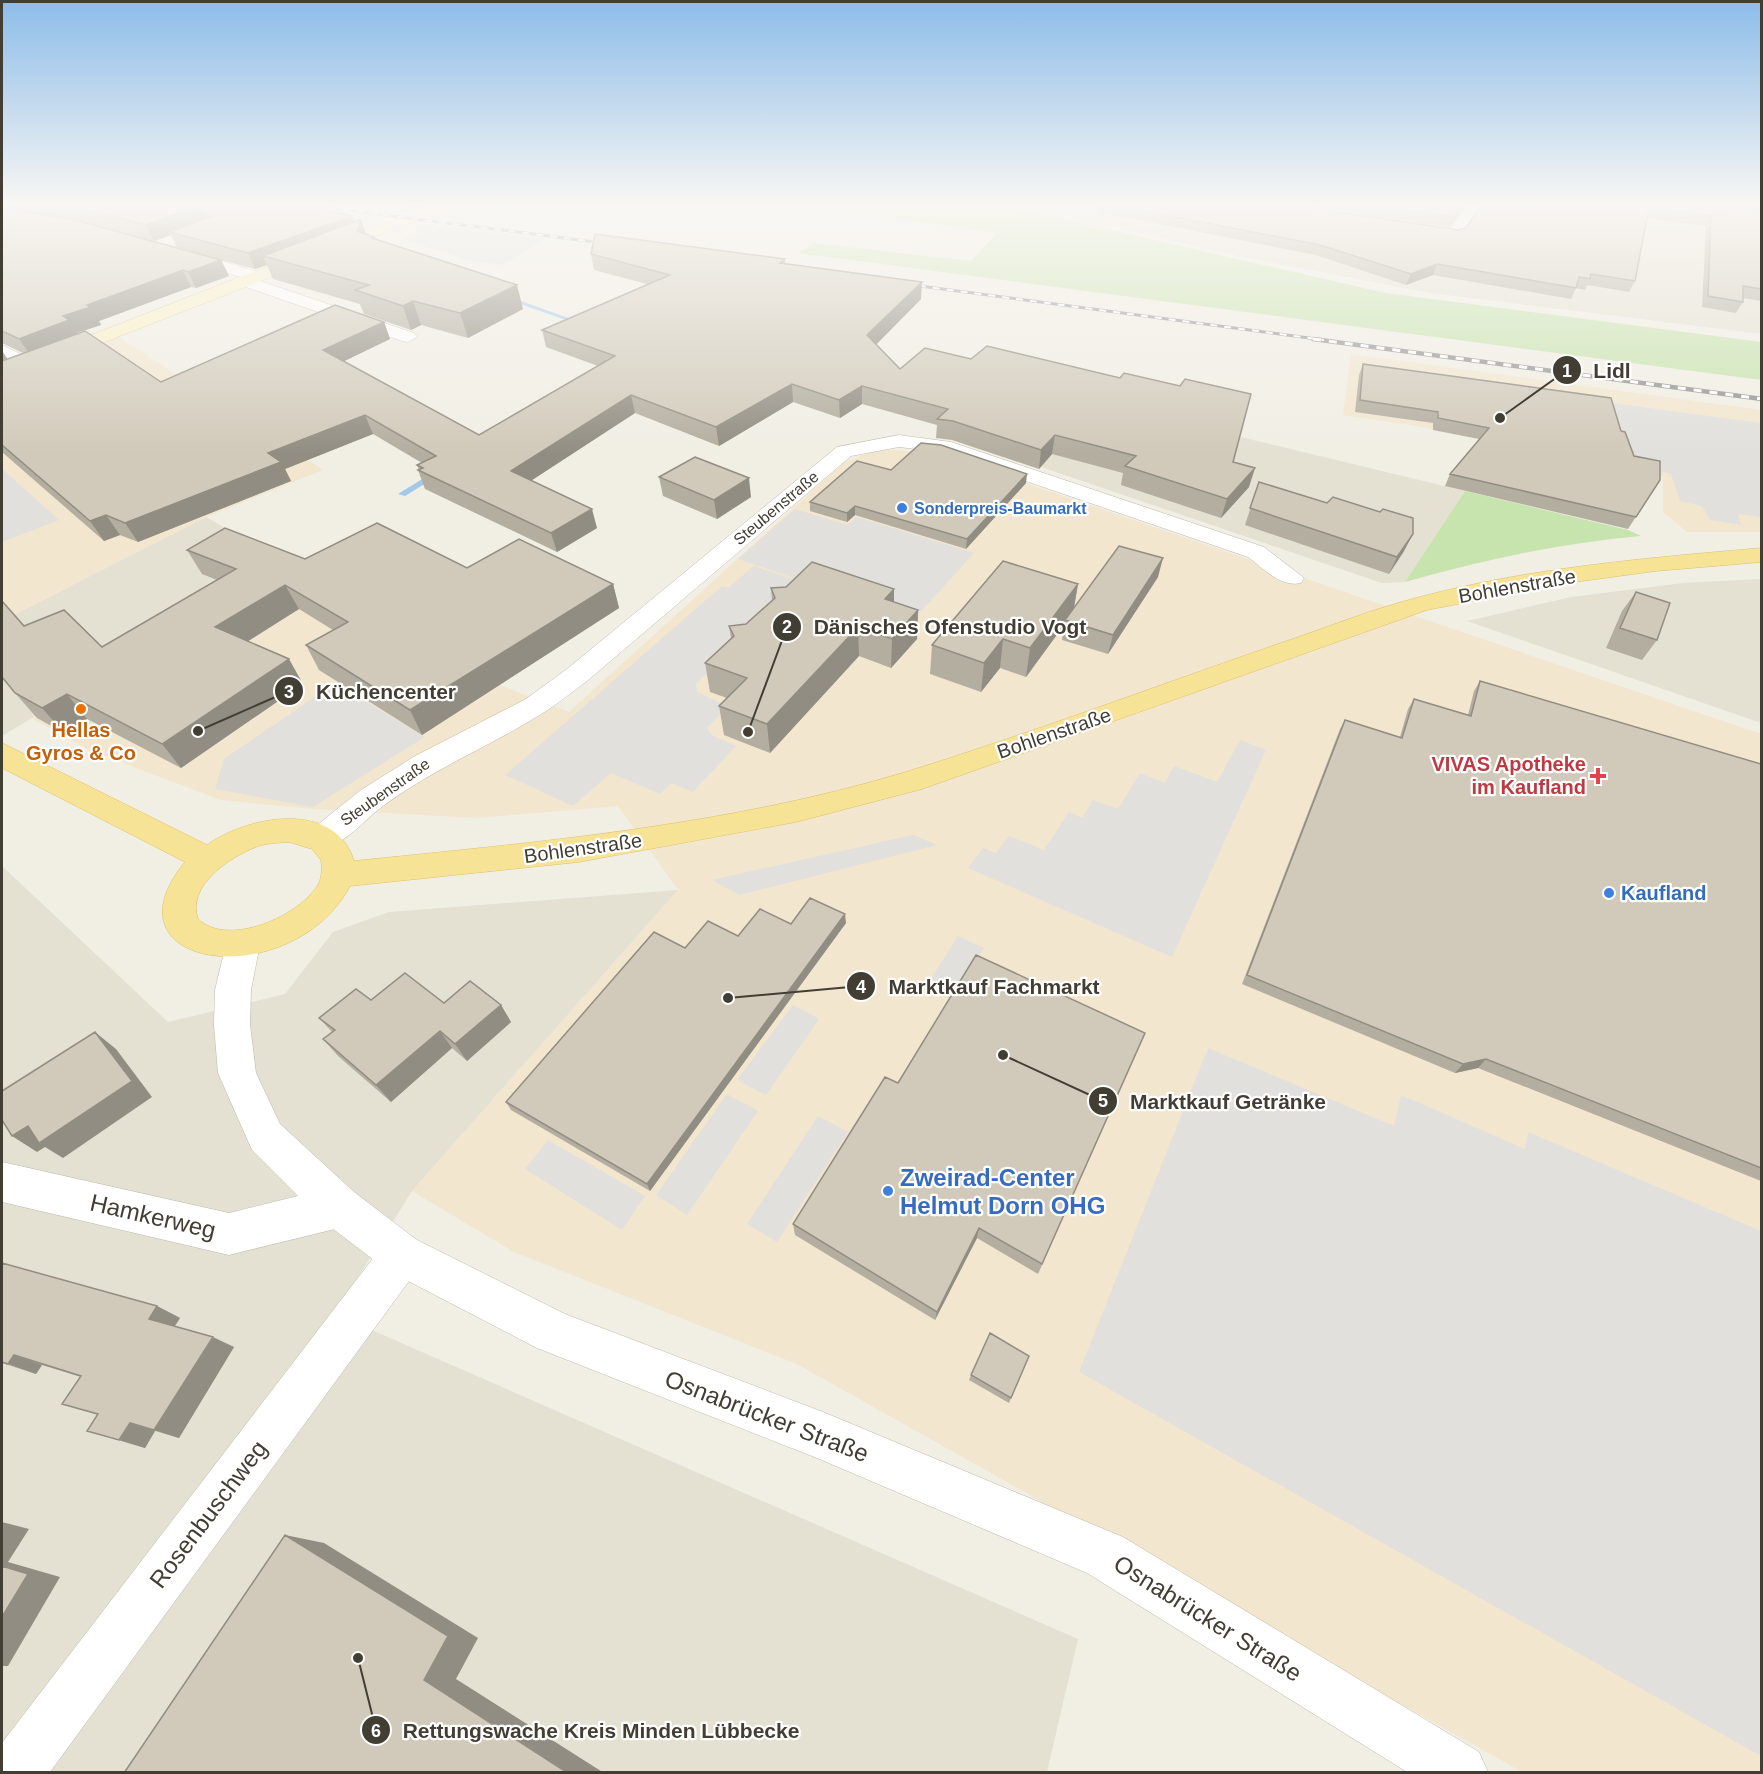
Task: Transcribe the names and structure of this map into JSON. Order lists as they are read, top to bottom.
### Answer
{
  "streets": {
    "main road": ["Bohlenstraße"],
    "street": [
      "Steubenstraße",
      "Hamkerweg",
      "Osnabrücker Straße",
      "Rosenbuschweg"
    ]
  },
  "crossings": [
    ["Steubenstraße", "Bohlenstraße"],
    ["Steubenstraße", "Osnabrücker Straße"],
    ["Bohlenstraße", "Osnabrücker Straße"],
    ["Hamkerweg", "Osnabrücker Straße"],
    ["Osnabrücker Straße", "Rosenbuschweg"]
  ],
  "places": {
    "other": [
      "Lidl",
      "Sonderpreis-Baumarkt",
      "Hellas Gyros & Co",
      "Küchencenter",
      "Dänisches Ofenstudio Vogt",
      "Kaufland",
      "Marktkauf Fachmarkt",
      "Marktkauf Getränke",
      "Zweirad-Center Helmut Dorn OHG",
      "Rettungswache Kreis Minden Lübbecke"
    ],
    "health": ["VIVAS Apotheke im Kaufland"]
  }
}
